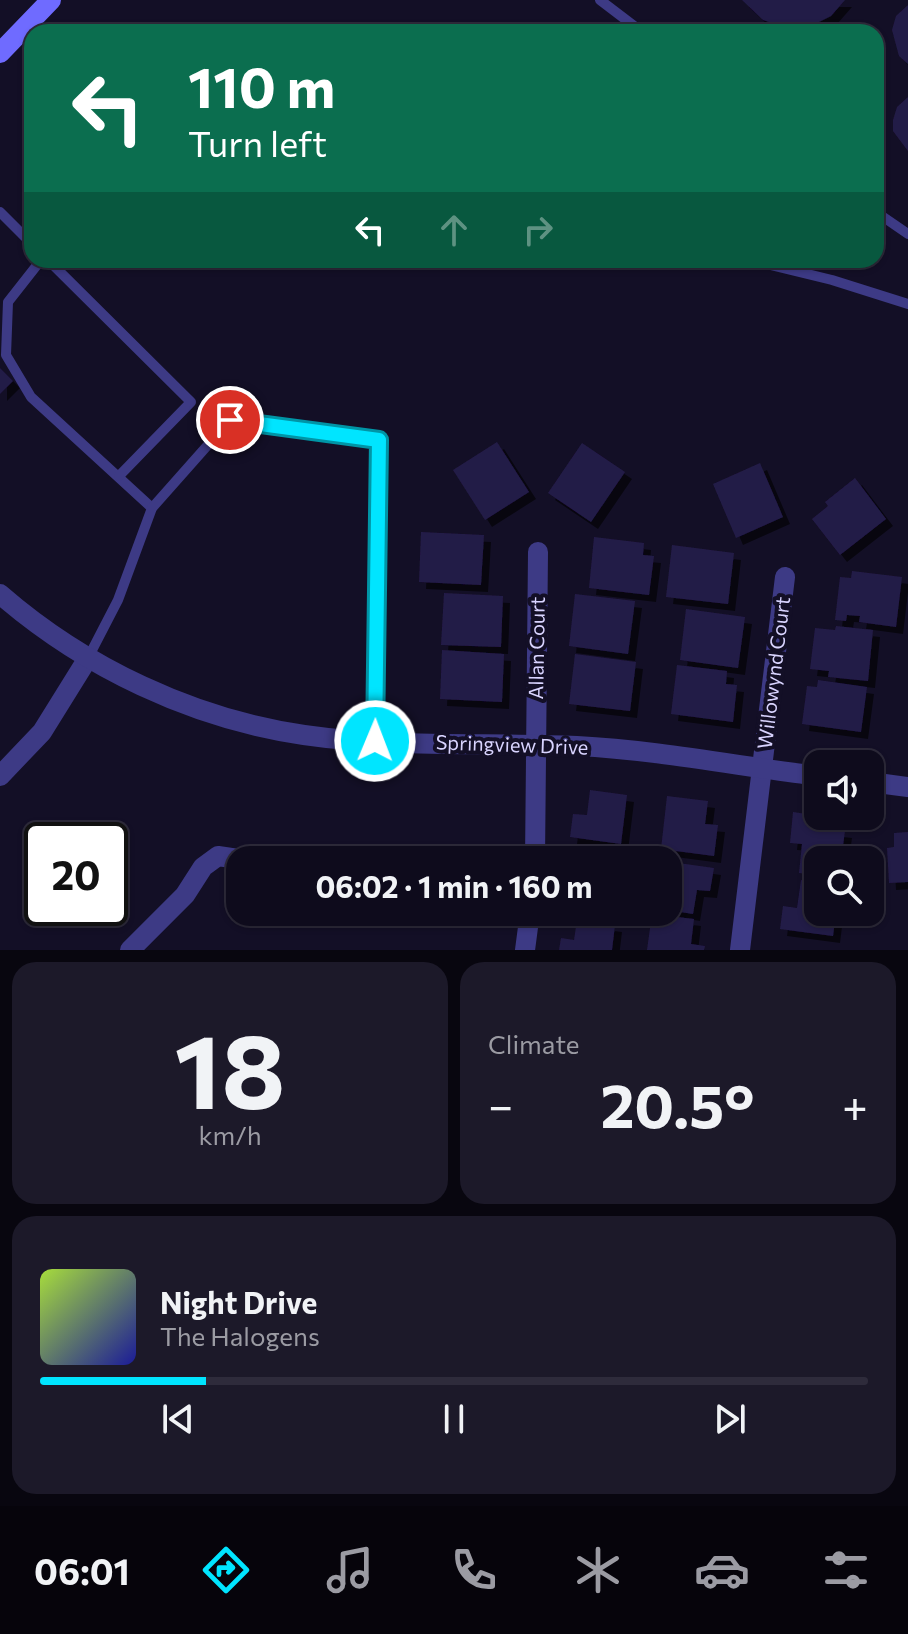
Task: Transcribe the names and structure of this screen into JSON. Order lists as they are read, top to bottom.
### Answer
{
  "streets": {
    "street": ["Allan Court", "Willowynd Court", "Springview Drive"]
  },
  "crossings": [
    ["Allan Court", "Springview Drive"],
    ["Willowynd Court", "Springview Drive"]
  ],
  "page": {
    "turn": ["110 m", "Turn left"],
    "limit": "20",
    "trip": "06:02 · 1 min · 160 m",
    "tile": [
      ["18", "km/h"],
      "Climate"
    ],
    "heat": ["−", "20.5°", "+"],
    "song": ["Night Drive", "The Halogens"],
    "tabs": "06:01"
  }
}
